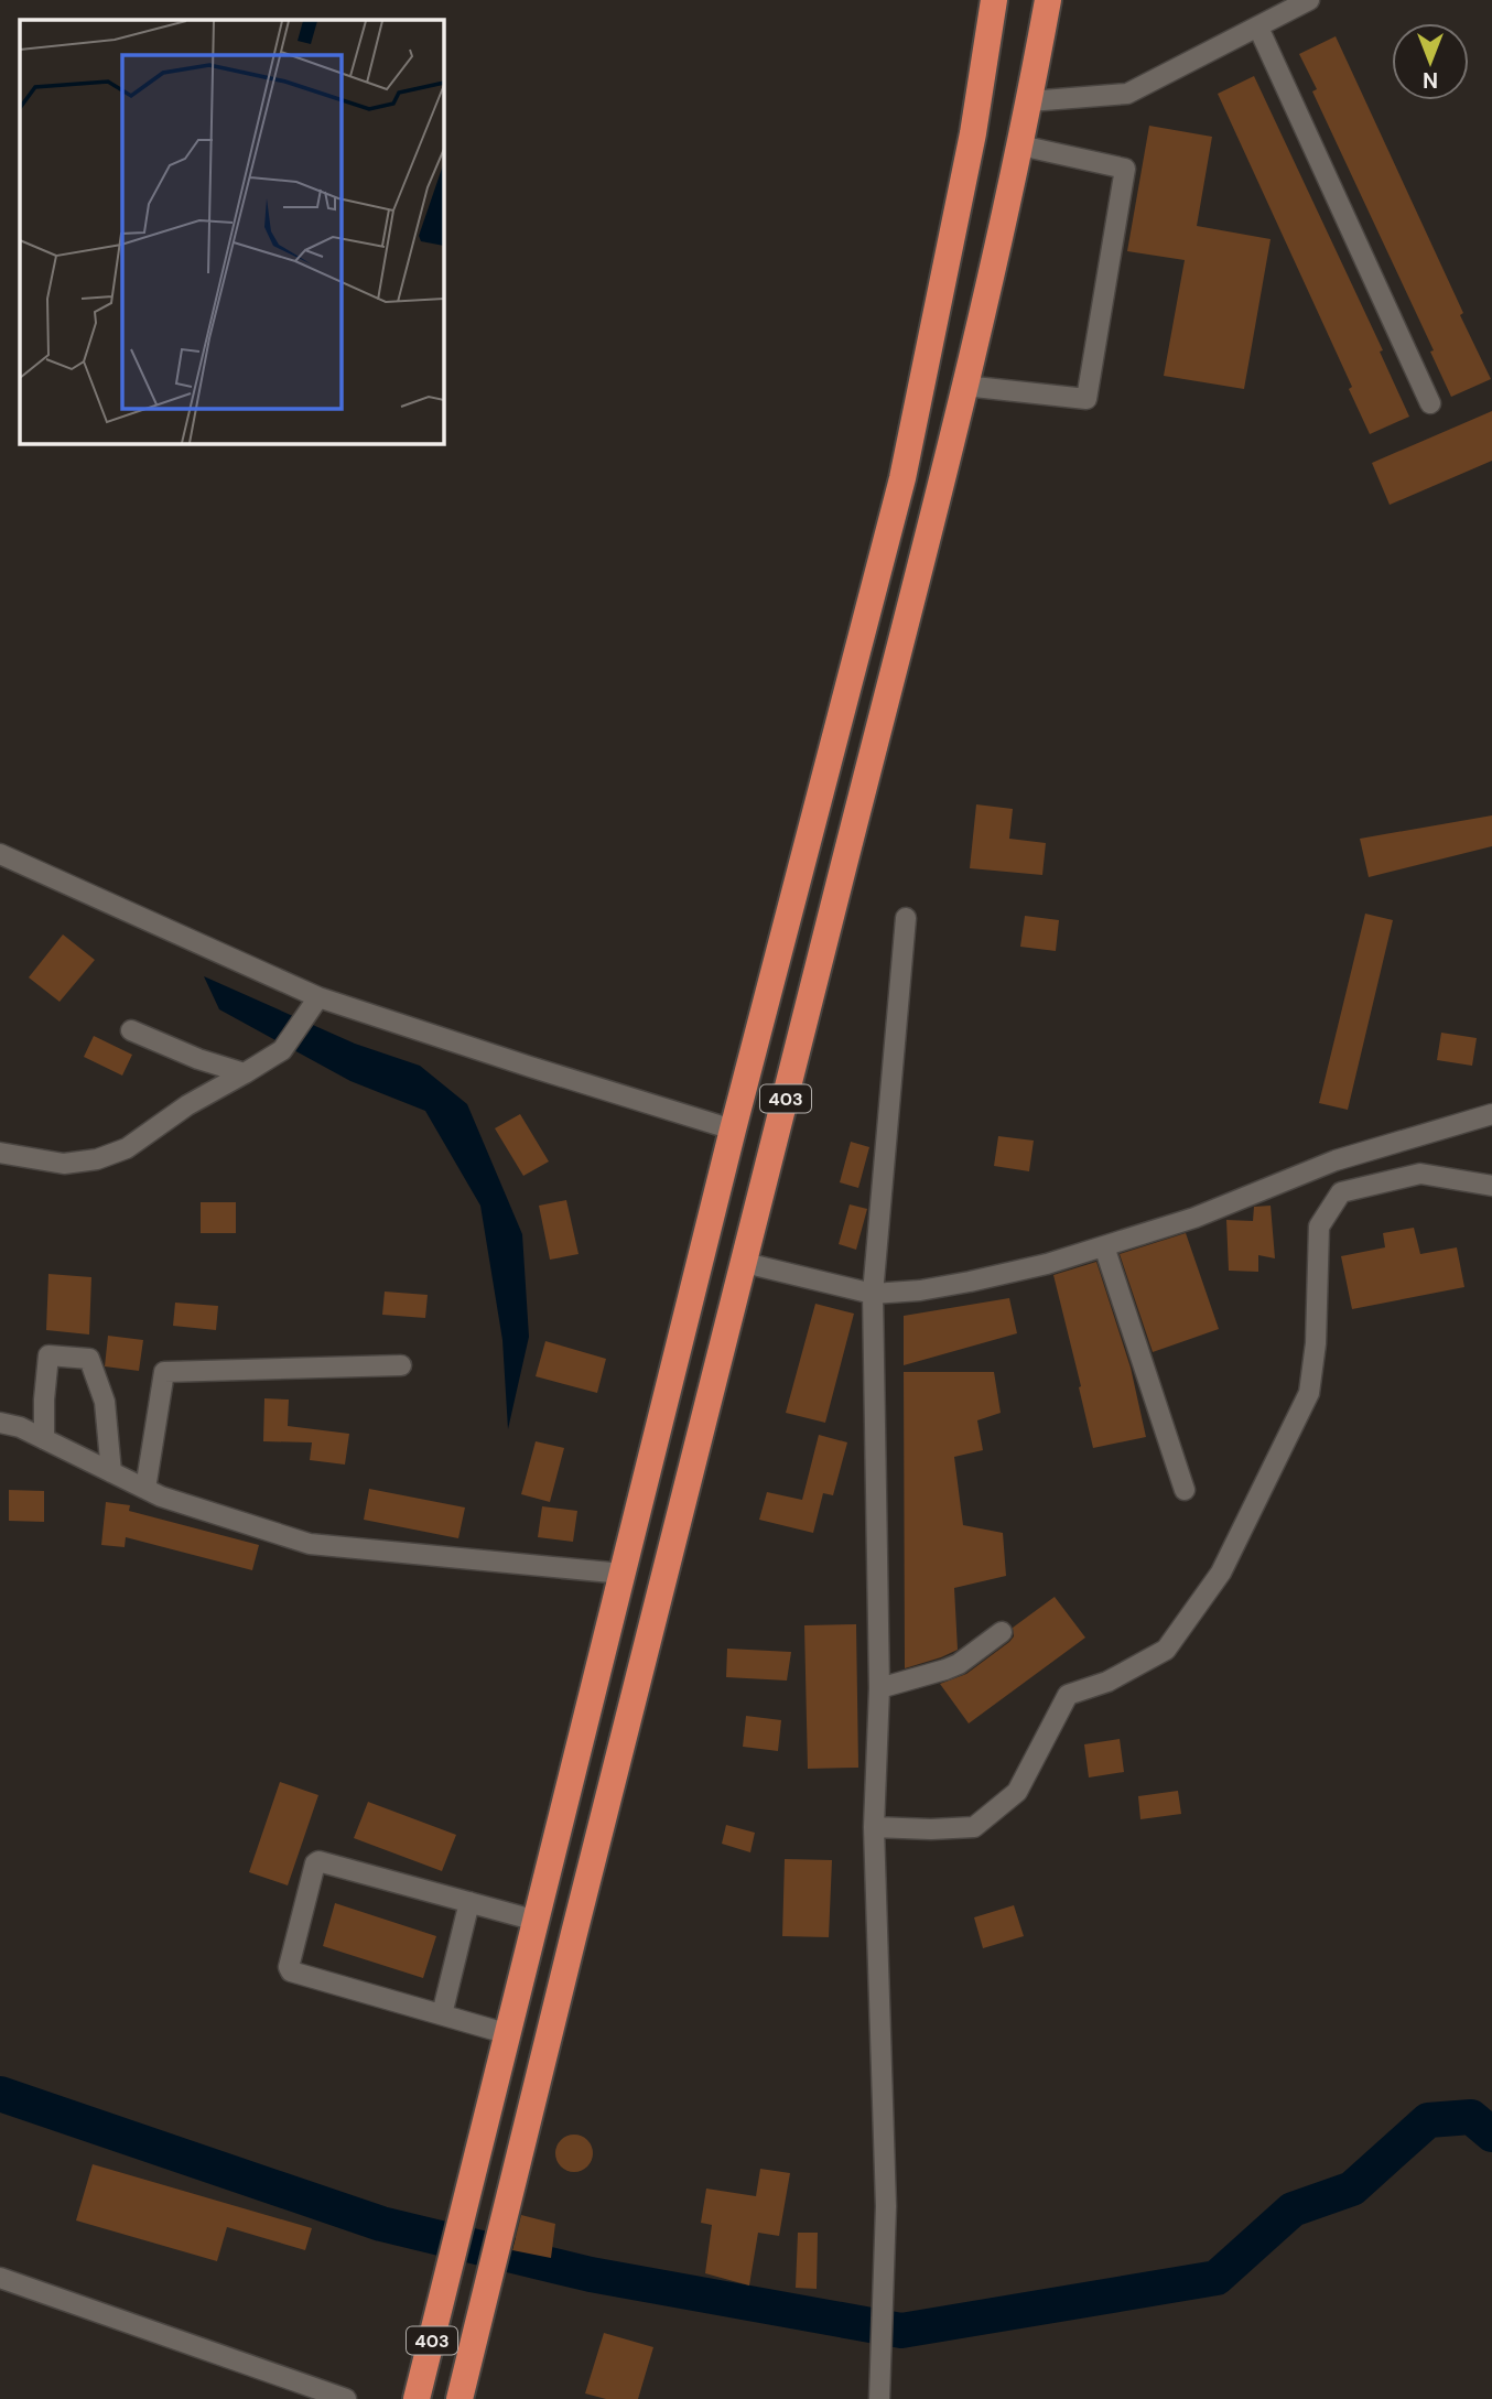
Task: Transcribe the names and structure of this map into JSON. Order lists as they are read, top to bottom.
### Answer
{
  "streets": {
    "highway": ["403"]
  },
  "north": "bottom"
}
